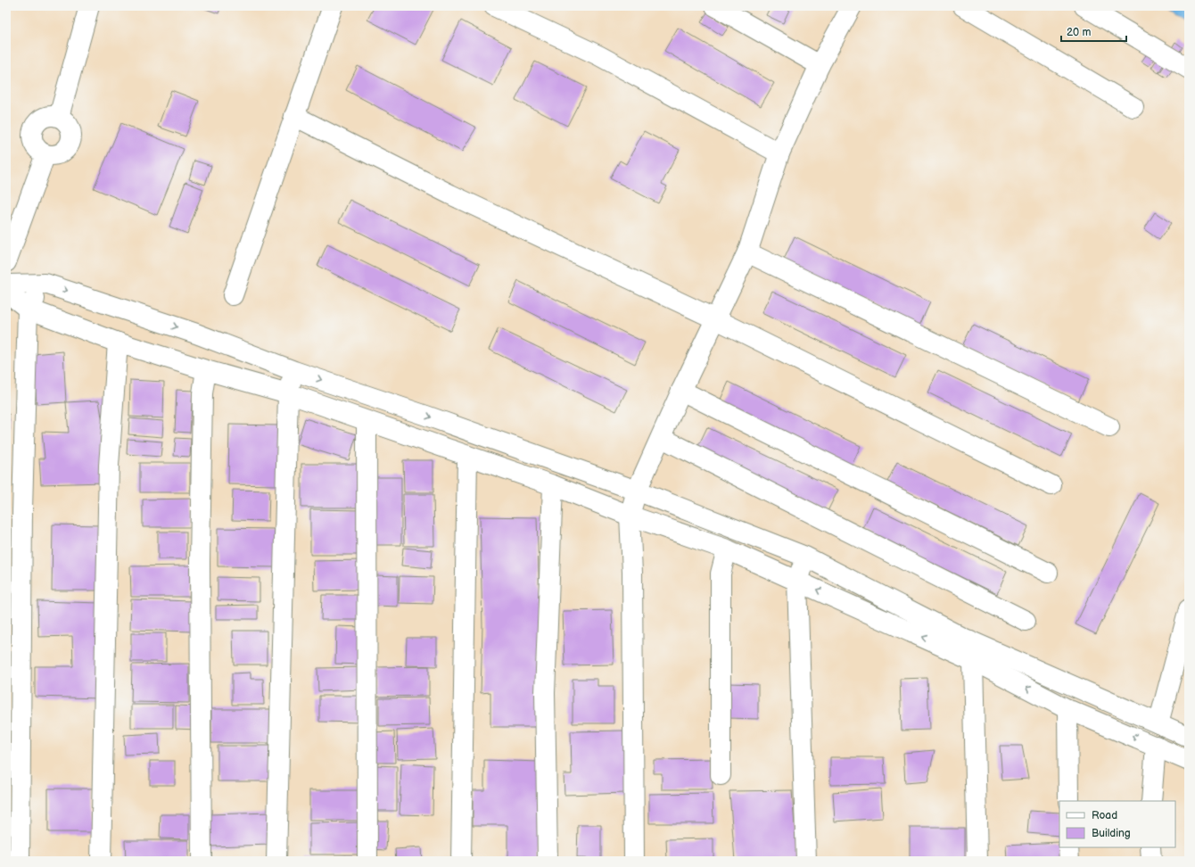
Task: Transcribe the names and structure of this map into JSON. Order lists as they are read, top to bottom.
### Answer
{
  "legend": ["Road", "Building"],
  "scale_bar": "20 m"
}
